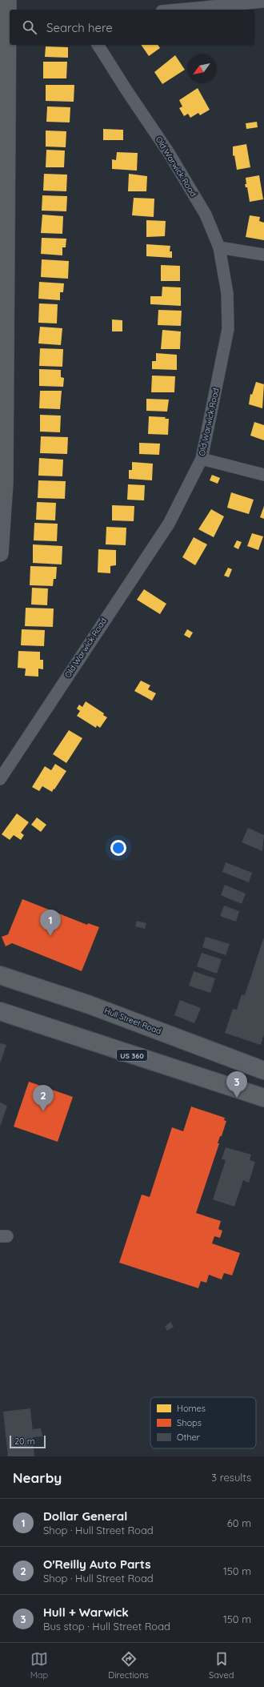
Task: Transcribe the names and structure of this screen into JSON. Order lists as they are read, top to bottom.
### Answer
{
  "streets": {
    "main road": ["Hull Street Road", "US 360"],
    "street": ["Old Warwick Road"]
  },
  "legend": ["Homes", "Shops", "Other"],
  "scale_bar": "20 m",
  "north": "bottom left",
  "page": {
    "search": "Search here",
    "pins": ["1", "3", "2"],
    "scale": "20 m",
    "heading": ["Nearby", "3 results"],
    "list": [
      {
        "mark": "1",
        "name": "Dollar General",
        "note": "Shop · Hull Street Road",
        "value": "60 m"
      },
      {
        "mark": "2",
        "name": "O'Reilly Auto Parts",
        "note": "Shop · Hull Street Road",
        "value": "150 m"
      },
      {
        "mark": "3",
        "name": "Hull + Warwick",
        "note": "Bus stop · Hull Street Road",
        "value": "150 m"
      }
    ],
    "nav": ["Map", "Directions", "Saved"]
  }
}
